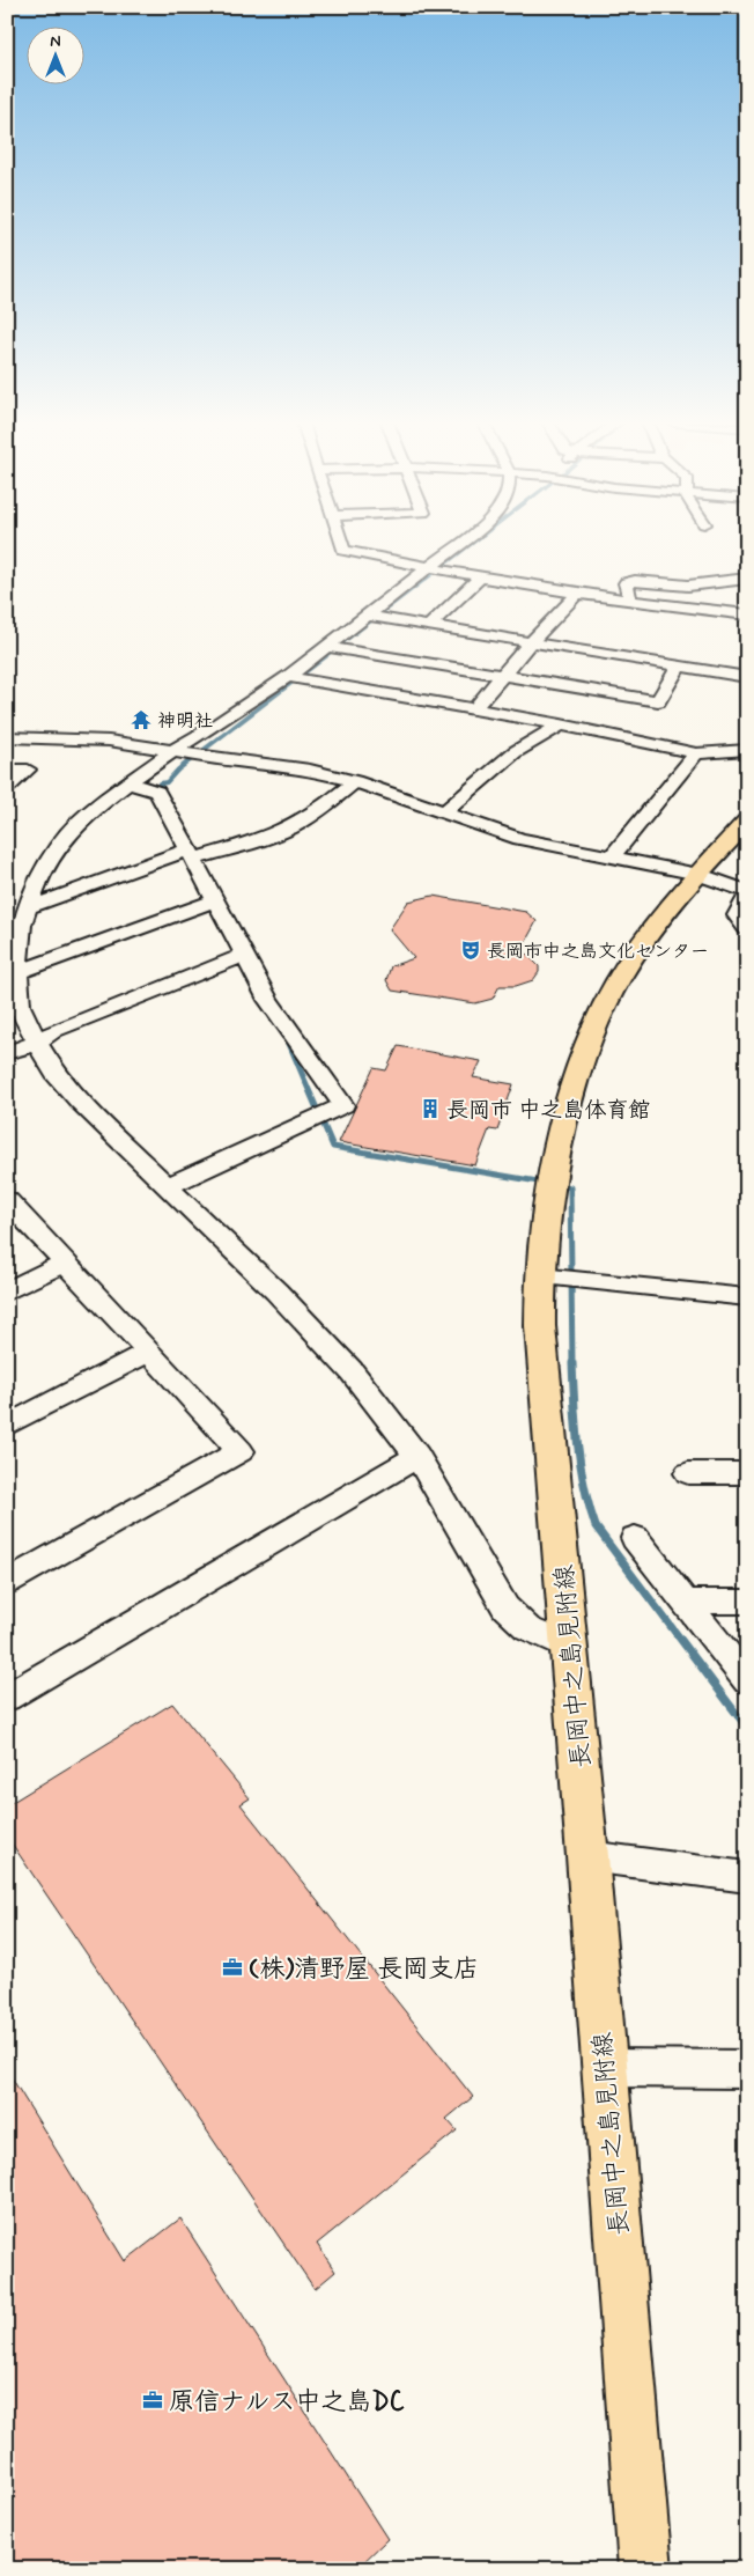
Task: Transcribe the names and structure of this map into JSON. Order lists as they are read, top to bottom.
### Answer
{
  "streets": {
    "main road": ["長岡中之島見附線"]
  },
  "places": {
    "temple": ["神明社"],
    "theatre": ["長岡市中之島文化センター"],
    "building": ["長岡市 中之島体育館"],
    "office": ["(株)清野屋 長岡支店", "原信ナルス中之島DC"]
  },
  "north": "top"
}
